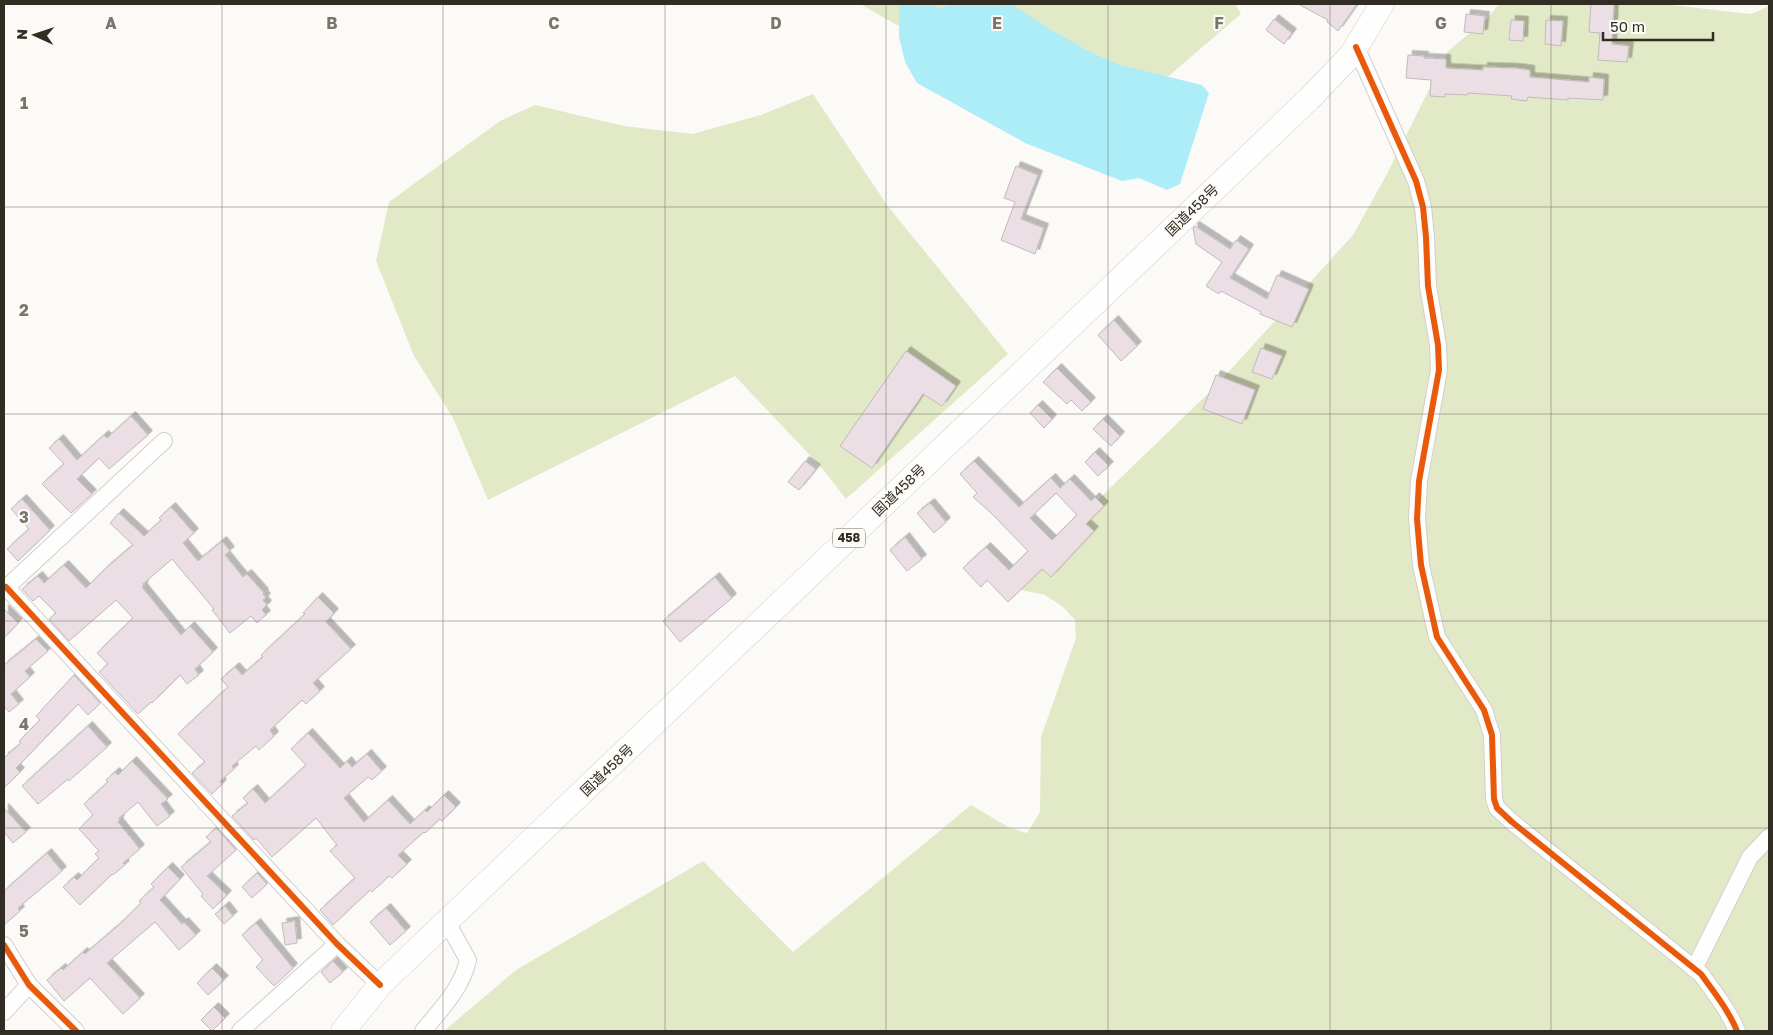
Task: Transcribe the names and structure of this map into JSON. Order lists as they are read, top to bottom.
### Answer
{
  "streets": {
    "highway": ["国道458号", "458"]
  },
  "scale_bar": "50 m",
  "north": "left",
  "grid": {
    "columns": [
      "A",
      "B",
      "C",
      "D",
      "E",
      "F",
      "G"
    ],
    "rows": [
      "1",
      "2",
      "3",
      "4",
      "5"
    ]
  }
}
